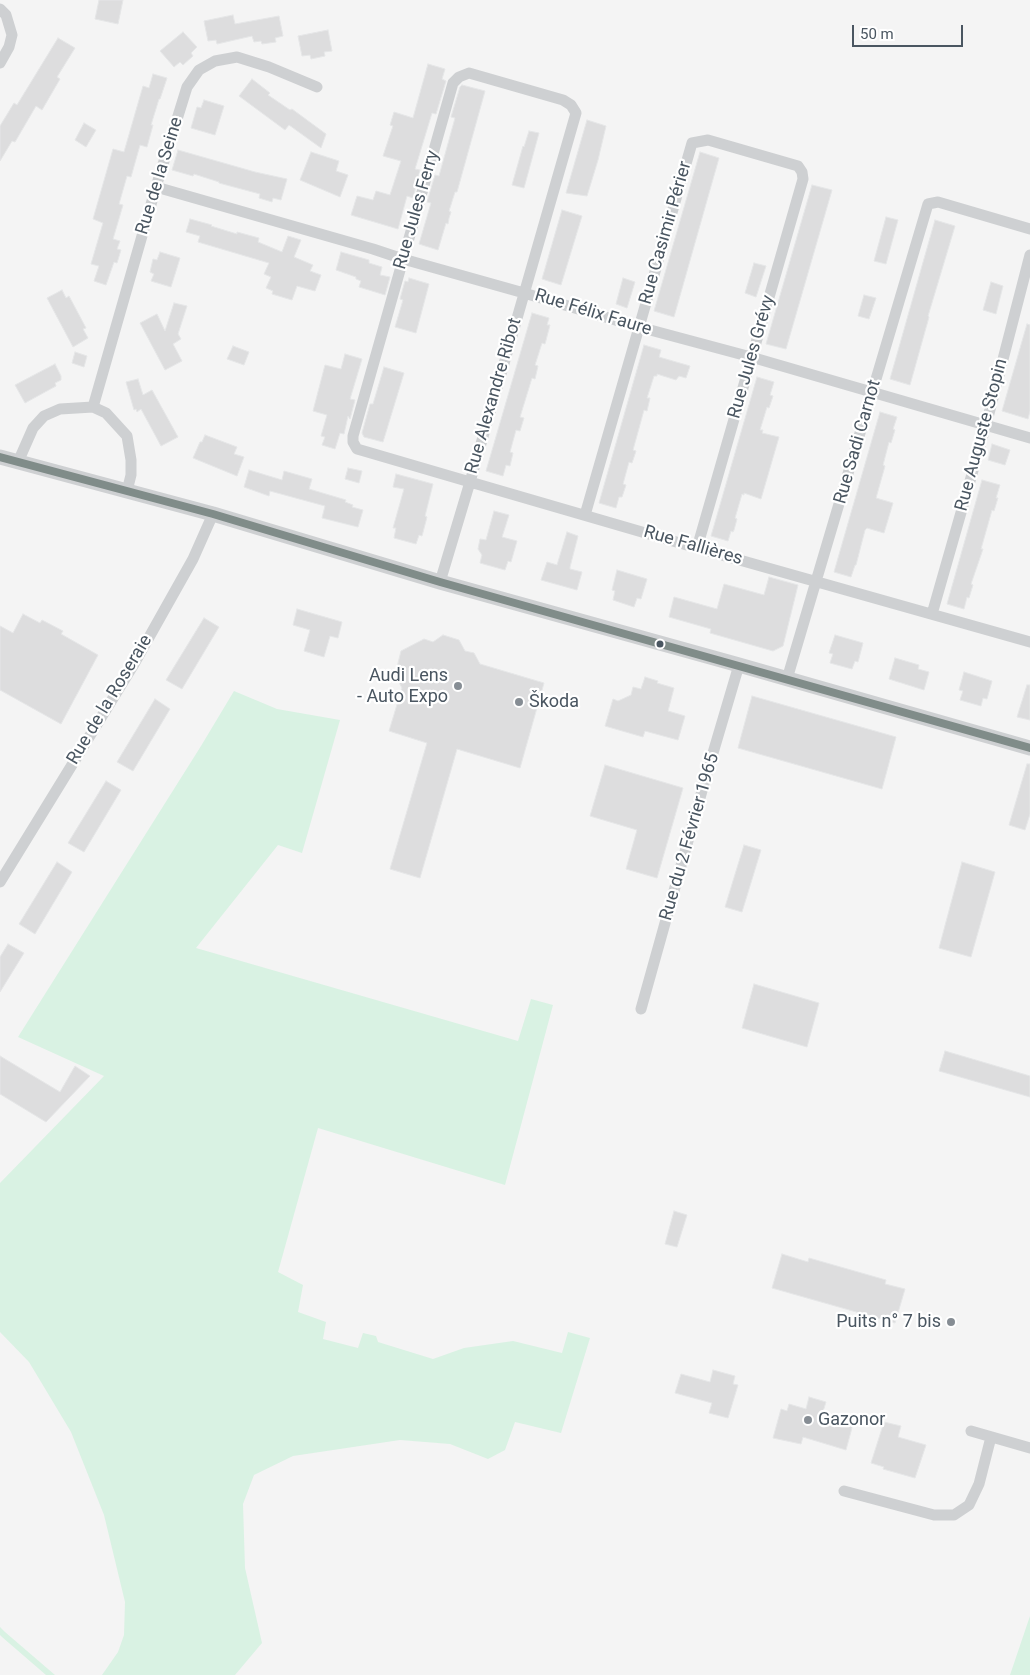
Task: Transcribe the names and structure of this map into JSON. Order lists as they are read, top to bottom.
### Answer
{
  "streets": {
    "street": [
      "Rue de la Seine",
      "Rue Jules Ferry",
      "Rue Casimir Périer",
      "Rue Félix Faure",
      "Rue Jules Grévy",
      "Rue Alexandre Ribot",
      "Rue Auguste Stopin",
      "Rue Sadi Carnot",
      "Rue Fallières",
      "Rue de la Roseraie",
      "Rue du 2 Février 1965"
    ]
  },
  "crossings": [
    ["Rue de la Seine", "Rue Félix Faure"],
    ["Rue Jules Ferry", "Rue Félix Faure"],
    ["Rue Jules Ferry", "Rue Alexandre Ribot"],
    ["Rue Jules Ferry", "Rue Fallières"],
    ["Rue Casimir Périer", "Rue Félix Faure"],
    ["Rue Casimir Périer", "Rue Jules Grévy"],
    ["Rue Casimir Périer", "Rue Fallières"],
    ["Rue Félix Faure", "Rue Jules Grévy"],
    ["Rue Félix Faure", "Rue Alexandre Ribot"],
    ["Rue Félix Faure", "Rue Auguste Stopin"],
    ["Rue Félix Faure", "Rue Sadi Carnot"],
    ["Rue Jules Grévy", "Rue Fallières"],
    ["Rue Alexandre Ribot", "Rue Fallières"],
    ["Rue Auguste Stopin", "Rue Fallières"],
    ["Rue Sadi Carnot", "Rue Fallières"]
  ],
  "places": [
    "Audi Lens - Auto Expo",
    "Škoda",
    "Puits n° 7 bis",
    "Gazonor"
  ],
  "scale_bar": "50 m"
}
